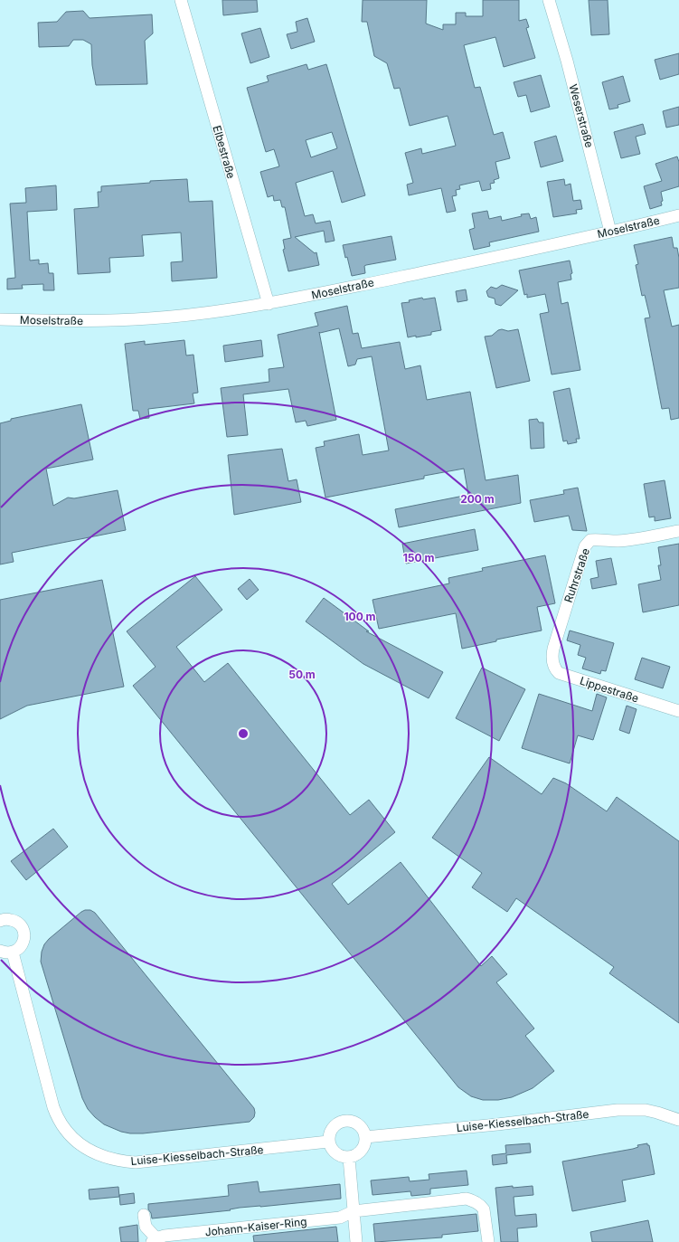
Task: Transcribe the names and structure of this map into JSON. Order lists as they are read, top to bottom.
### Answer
{
  "streets": {
    "street": [
      "Weserstraße",
      "Elbestraße",
      "Moselstraße",
      "Ruhrstraße",
      "Lippestraße",
      "Luise-Kiesselbach-Straße",
      "Johann-Kaiser-Ring"
    ]
  },
  "crossings": [
    ["Weserstraße", "Moselstraße"],
    ["Elbestraße", "Moselstraße"],
    ["Ruhrstraße", "Lippestraße"]
  ],
  "rings": [
    "200 m",
    "150 m",
    "100 m",
    "50 m"
  ]
}
